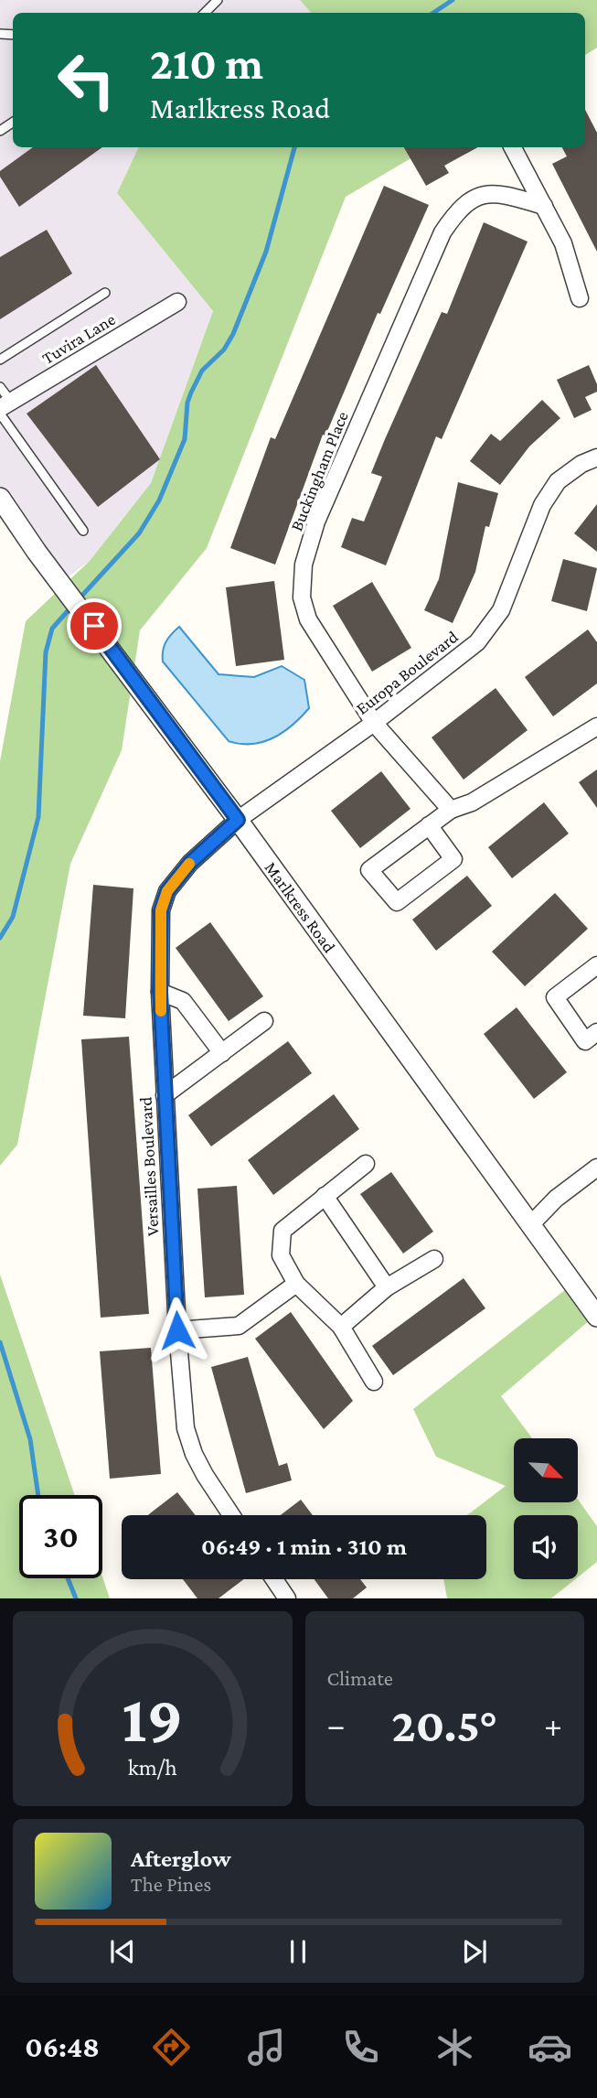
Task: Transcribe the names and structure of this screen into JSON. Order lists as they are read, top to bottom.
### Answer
{
  "streets": {
    "street": [
      "Tuvira Lane",
      "Buckingham Place",
      "Europa Boulevard",
      "Marlkress Road",
      "Versailles Boulevard"
    ]
  },
  "crossings": [
    ["Buckingham Place", "Europa Boulevard"],
    ["Europa Boulevard", "Marlkress Road"],
    ["Europa Boulevard", "Versailles Boulevard"],
    ["Marlkress Road", "Versailles Boulevard"]
  ],
  "north": "bottom right",
  "page": {
    "turn": ["210 m", "Marlkress Road"],
    "limit": "30",
    "trip": "06:49 · 1 min · 310 m",
    "tile": "Climate",
    "heat": ["−", "20.5°", "+"],
    "song": ["Afterglow", "The Pines"],
    "tabs": "06:48",
    "gauge": ["19", "km/h"]
  }
}
